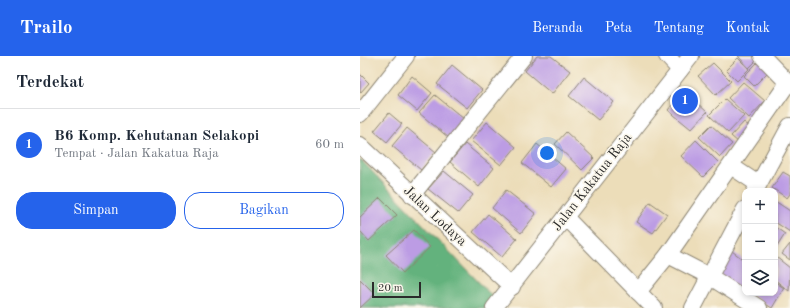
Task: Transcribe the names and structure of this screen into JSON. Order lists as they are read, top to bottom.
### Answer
{
  "streets": {
    "street": ["Jalan Kakatua Raja", "Jalan Lodaya"]
  },
  "crossings": [
    ["Jalan Kakatua Raja", "Jalan Lodaya"]
  ],
  "scale_bar": "20 m",
  "page": {
    "header": "Trailo",
    "nav": [
      "Beranda",
      "Peta",
      "Tentang",
      "Kontak"
    ],
    "heading": "Terdekat",
    "pins": "1",
    "list": [
      {
        "mark": "1",
        "name": "B6 Komp. Kehutanan Selakopi",
        "note": "Tempat · Jalan Kakatua Raja",
        "value": "60 m"
      }
    ],
    "buttons": ["Simpan", "Bagikan"],
    "map_buttons": ["+", "−"],
    "scale": "20 m"
  }
}
